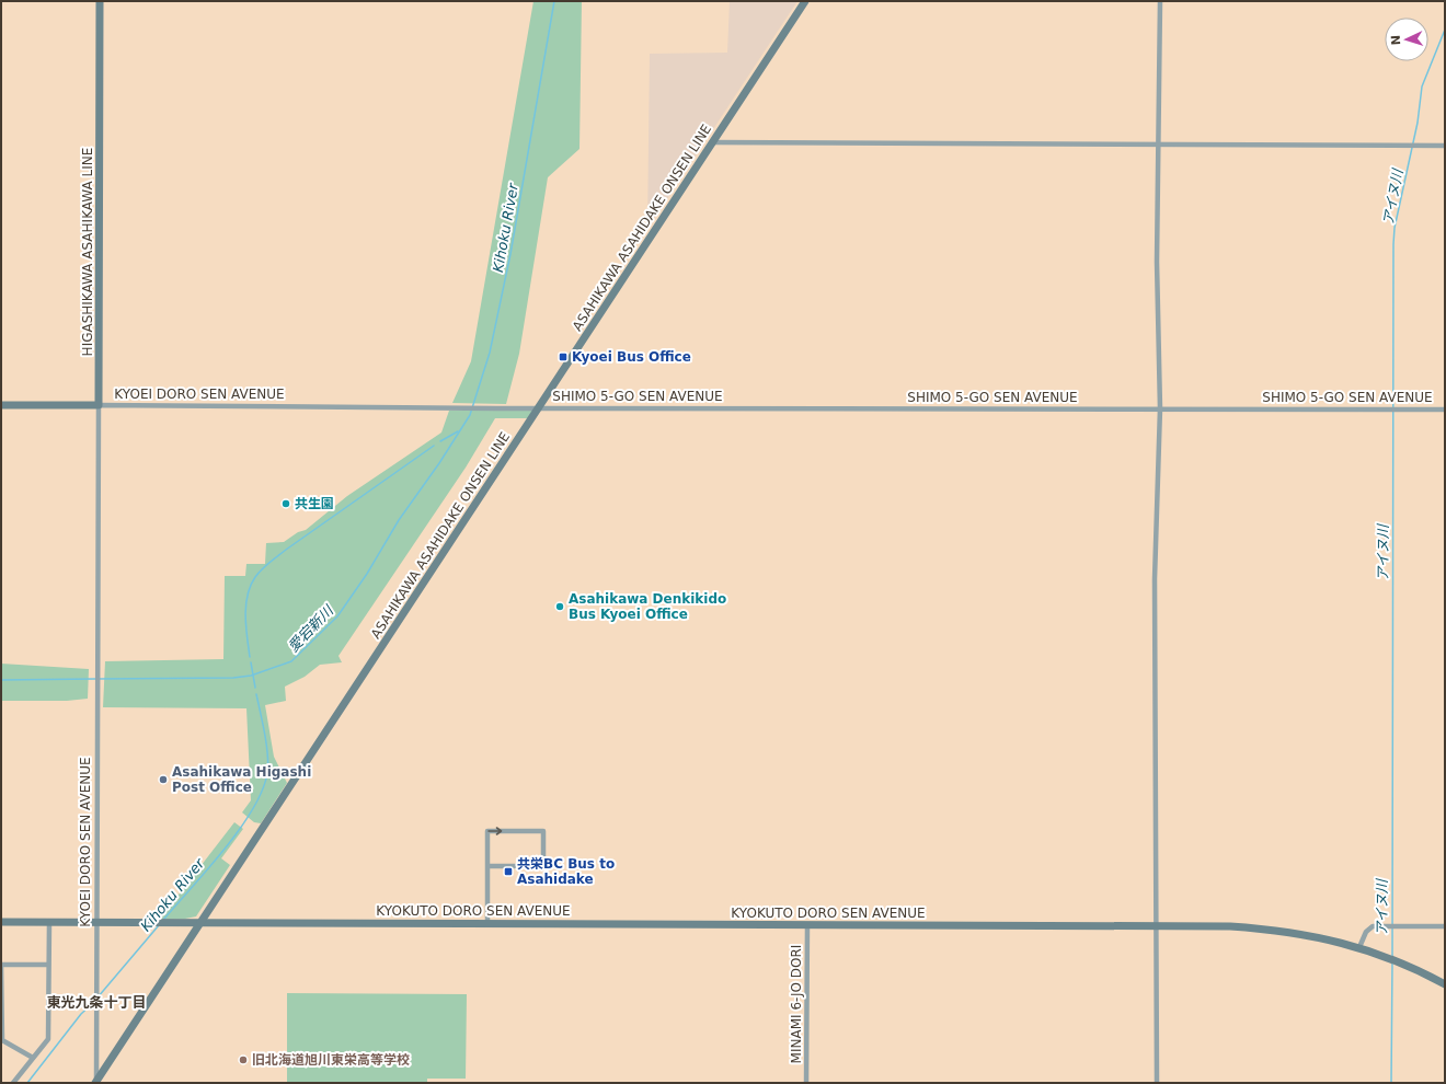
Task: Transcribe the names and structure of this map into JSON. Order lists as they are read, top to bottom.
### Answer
{
  "streets": {
    "main road": ["ASAHIKAWA ASAHIDAKE ONSEN LINE", "HIGASHIKAWA ASAHIKAWA LINE", "KYOKUTO DORO SEN AVENUE"],
    "street": ["KYOEI DORO SEN AVENUE", "SHIMO 5-GO SEN AVENUE", "MINAMI 6-JO DORI"]
  },
  "crossings": [
    ["ASAHIKAWA ASAHIDAKE ONSEN LINE", "KYOEI DORO SEN AVENUE"],
    ["ASAHIKAWA ASAHIDAKE ONSEN LINE", "SHIMO 5-GO SEN AVENUE"],
    ["ASAHIKAWA ASAHIDAKE ONSEN LINE", "KYOKUTO DORO SEN AVENUE"],
    ["HIGASHIKAWA ASAHIKAWA LINE", "KYOEI DORO SEN AVENUE"],
    ["KYOEI DORO SEN AVENUE", "SHIMO 5-GO SEN AVENUE"],
    ["KYOEI DORO SEN AVENUE", "KYOKUTO DORO SEN AVENUE"],
    ["KYOKUTO DORO SEN AVENUE", "MINAMI 6-JO DORI"]
  ],
  "districts": ["東光九条十丁目"],
  "water": ["アイヌ川", "Kihoku River", "愛宕新川"],
  "places": {
    "transit": ["Kyoei Bus Office", "共栄BC Bus to Asahidake"],
    "other": [
      "共生園",
      "Asahikawa Denkikido Bus Kyoei Office",
      "Asahikawa Higashi Post Office",
      "旧北海道旭川東栄高等学校"
    ]
  },
  "north": "left"
}
